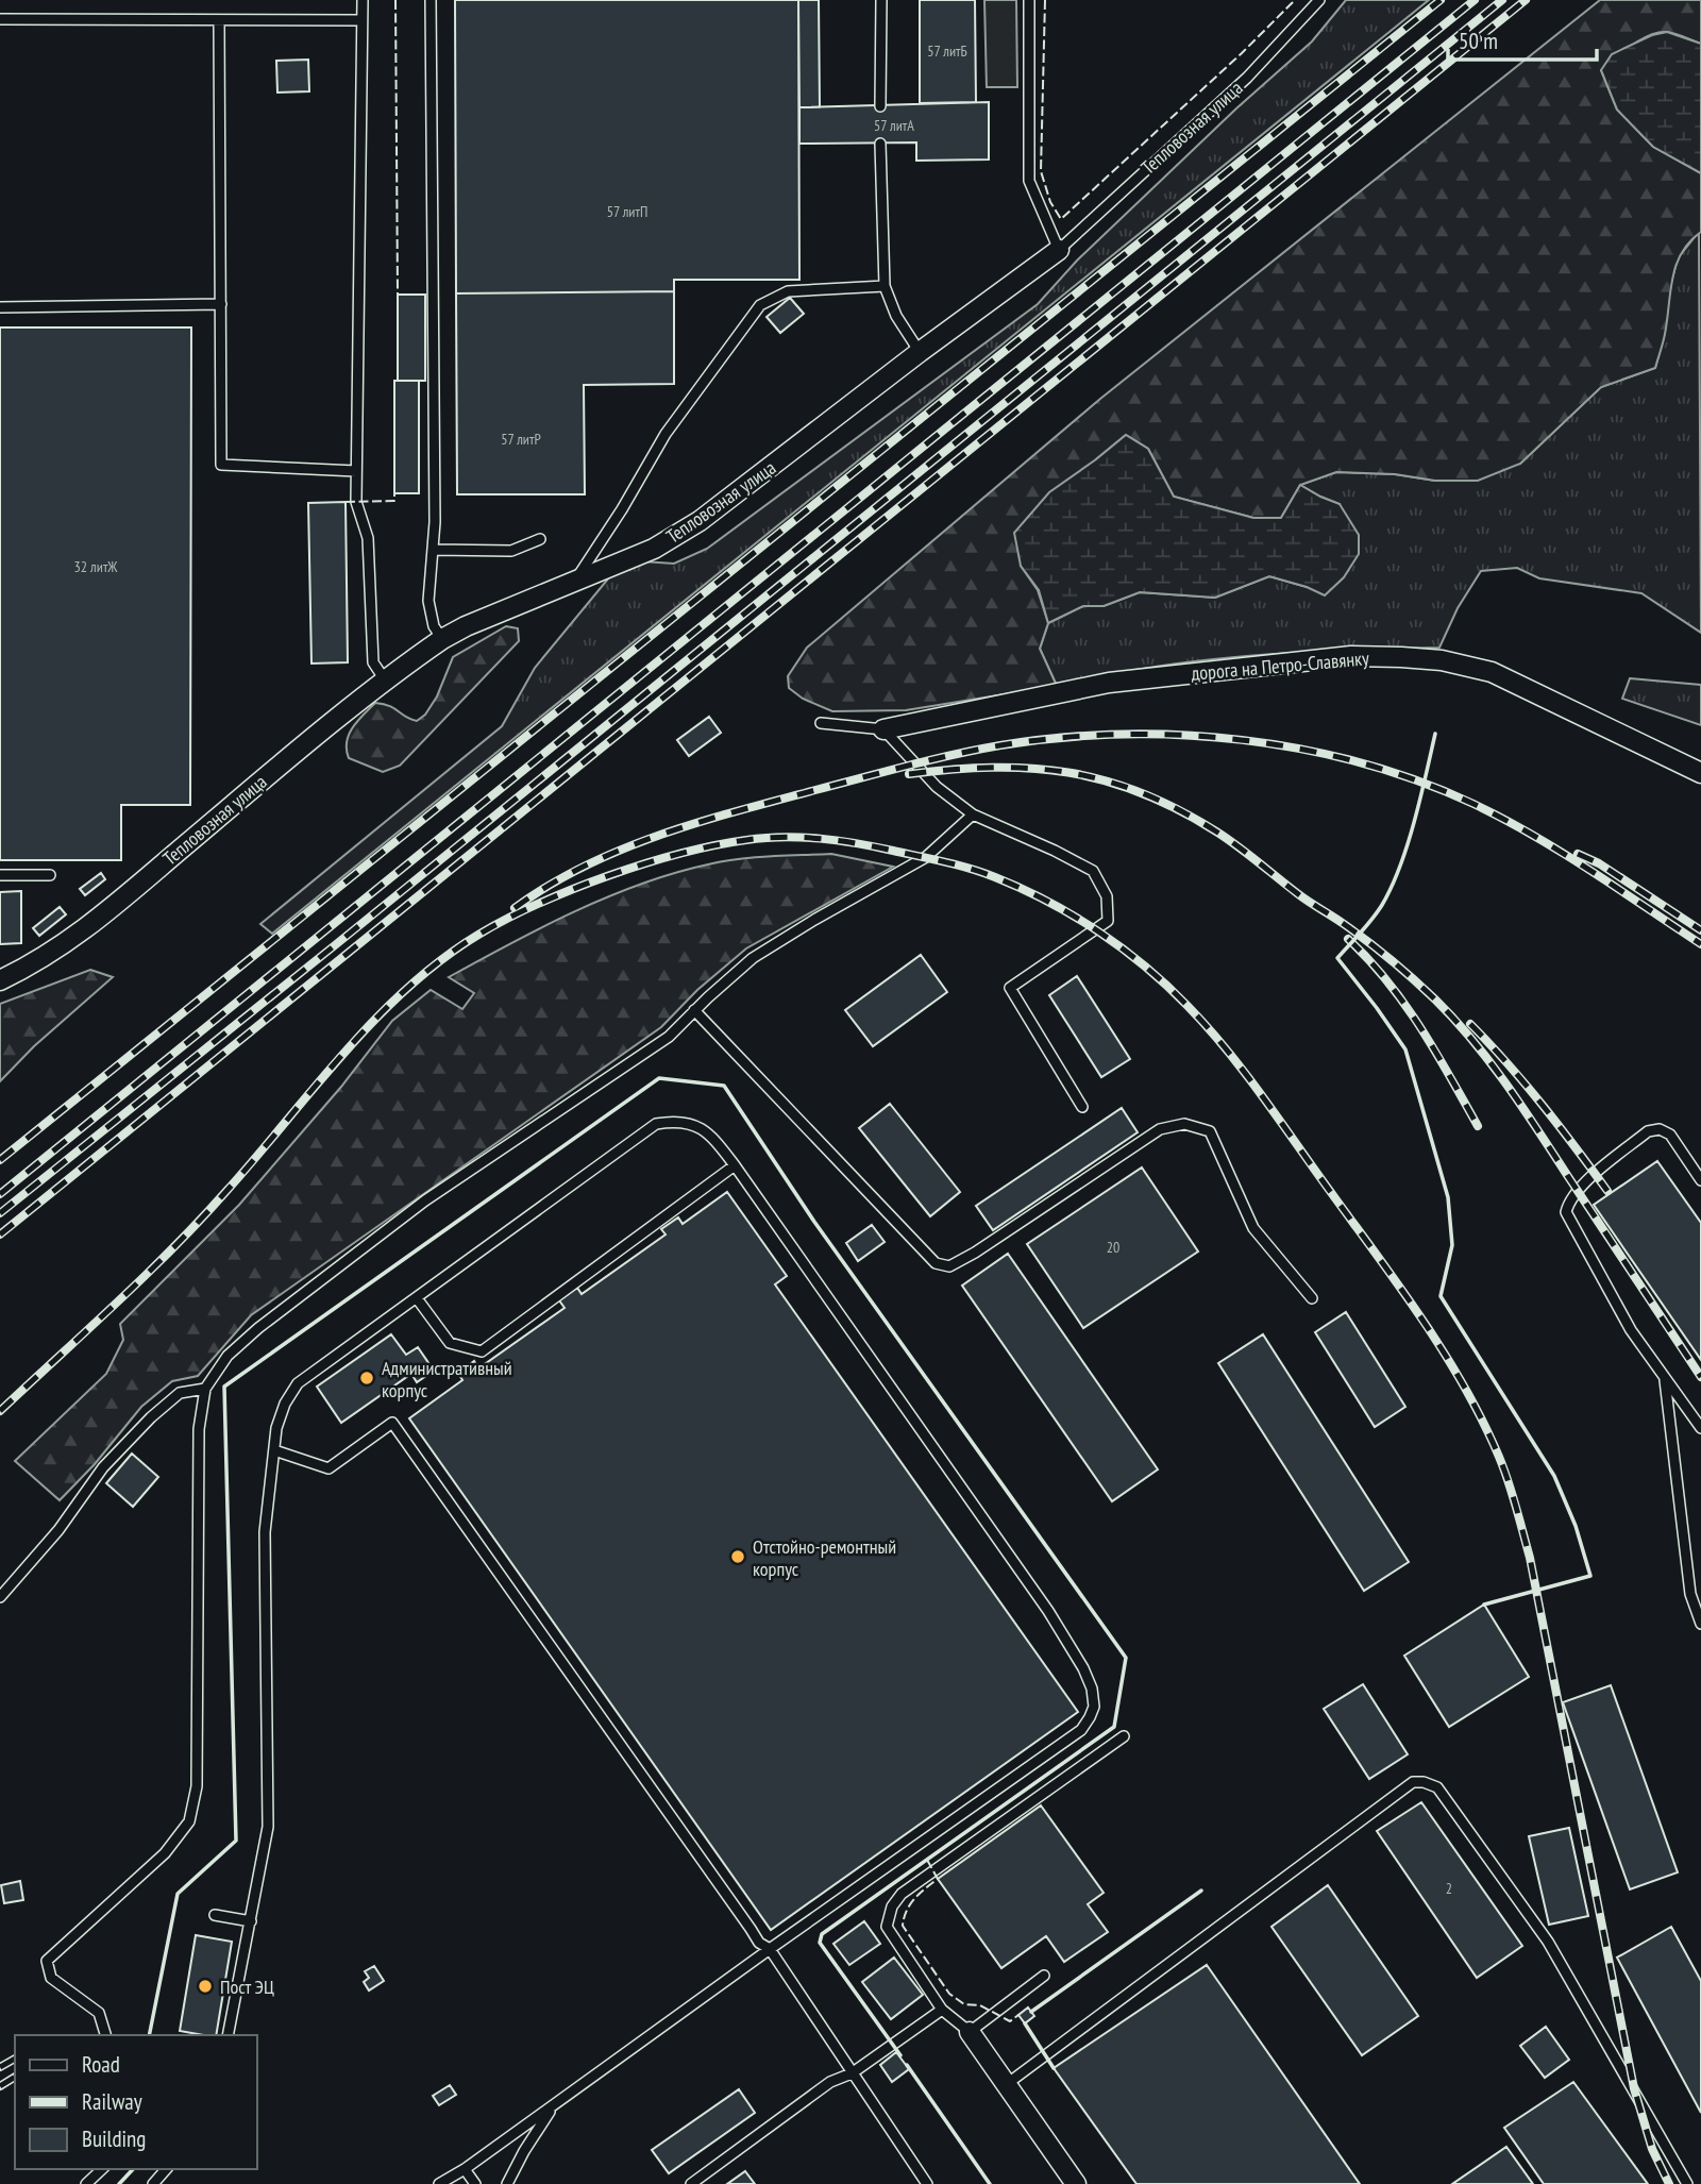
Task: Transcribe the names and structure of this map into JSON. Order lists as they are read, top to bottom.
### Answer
{
  "streets": {
    "street": ["Тепловозная улица", "дорога на Петро-Славянку"]
  },
  "places": ["Административный корпус", "Отстойно-ремонтный корпус", "Пост ЭЦ"],
  "house_numbers": [
    "57 литБ",
    "57 литА",
    "57 литП",
    "57 литР",
    "32 литЖ",
    "20",
    "2"
  ],
  "legend": ["Road", "Railway", "Building"],
  "scale_bar": "50 m"
}
